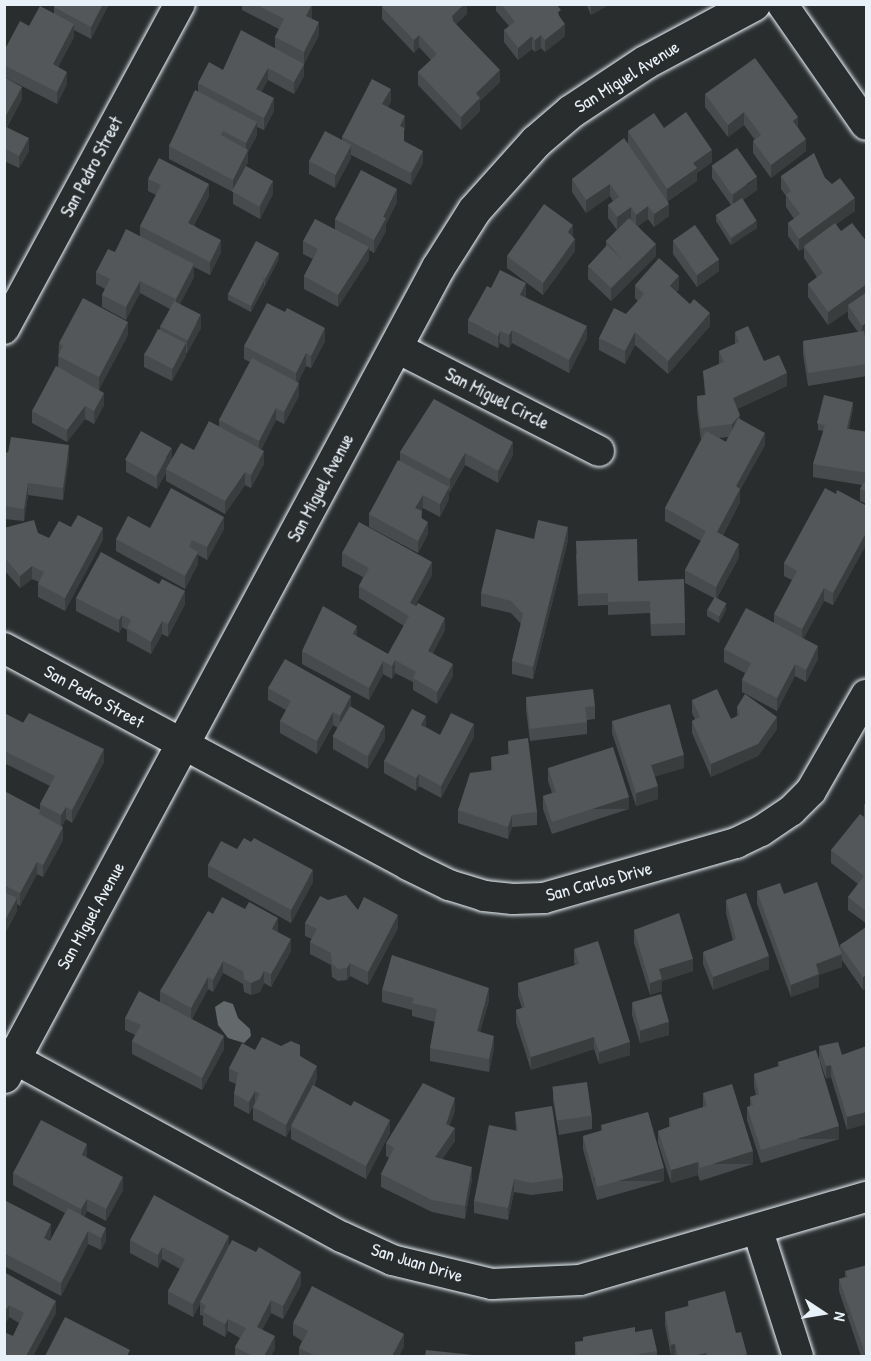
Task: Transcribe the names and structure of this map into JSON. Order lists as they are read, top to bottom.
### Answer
{
  "streets": {
    "street": [
      "San Miguel Avenue",
      "San Pedro Street",
      "San Miguel Circle",
      "San Carlos Drive",
      "San Juan Drive"
    ]
  },
  "crossings": [
    ["San Miguel Avenue", "San Pedro Street"],
    ["San Miguel Avenue", "San Miguel Circle"],
    ["San Miguel Avenue", "San Carlos Drive"],
    ["San Miguel Avenue", "San Juan Drive"],
    ["San Pedro Street", "San Carlos Drive"]
  ],
  "north": "right"
}
